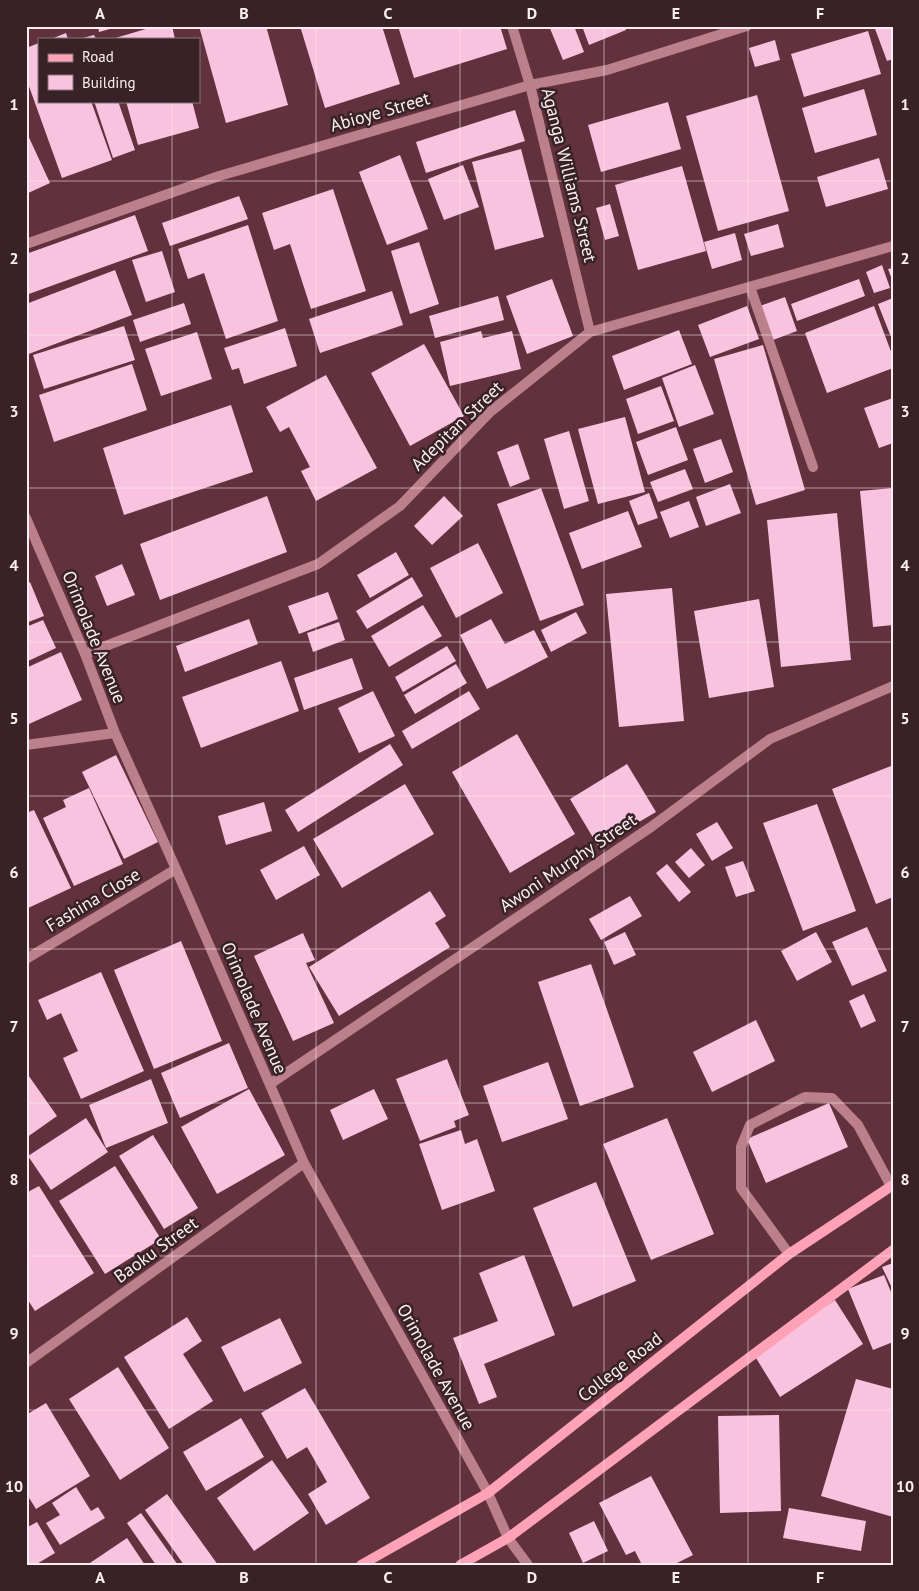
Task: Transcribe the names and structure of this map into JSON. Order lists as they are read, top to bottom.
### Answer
{
  "streets": {
    "main road": ["College Road"],
    "street": [
      "Abioye Street",
      "Aganga Williams Street",
      "Adepitan Street",
      "Orimolade Avenue",
      "Awoni Murphy Street",
      "Fashina Close",
      "Baoku Street"
    ]
  },
  "crossings": [
    ["Abioye Street", "Aganga Williams Street"],
    ["Aganga Williams Street", "Adepitan Street"],
    ["Adepitan Street", "Orimolade Avenue"],
    ["Orimolade Avenue", "Awoni Murphy Street"],
    ["Orimolade Avenue", "Fashina Close"],
    ["Orimolade Avenue", "Baoku Street"],
    ["Orimolade Avenue", "College Road"]
  ],
  "legend": ["Road", "Building"],
  "grid": {
    "columns": [
      "A",
      "B",
      "C",
      "D",
      "E",
      "F"
    ],
    "rows": [
      "1",
      "2",
      "3",
      "4",
      "5",
      "6",
      "7",
      "8",
      "9",
      "10"
    ]
  }
}
